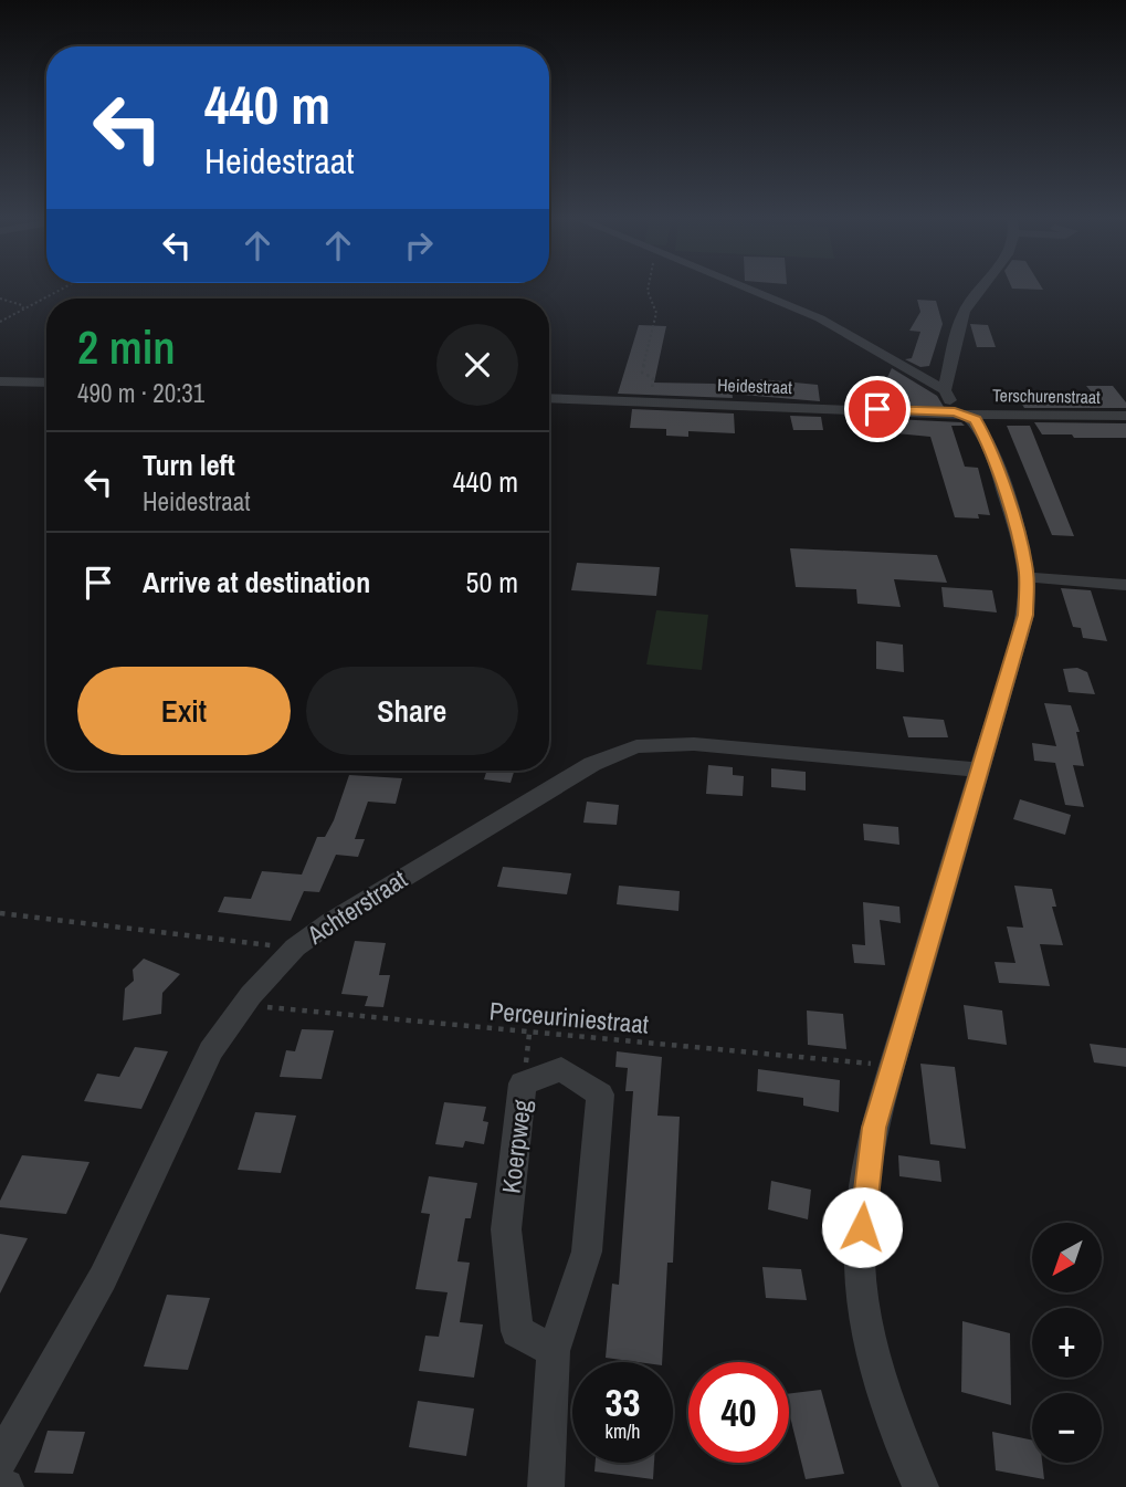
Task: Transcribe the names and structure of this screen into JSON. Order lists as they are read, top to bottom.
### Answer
{
  "streets": {
    "street": [
      "Heidestraat",
      "Terschurenstraat",
      "Achterstraat",
      "Koerpweg"
    ],
    "path": ["Perceuriniestraat"]
  },
  "crossings": [
    ["Heidestraat", "Terschurenstraat"],
    ["Achterstraat", "Perceuriniestraat"]
  ],
  "north": "bottom left",
  "page": {
    "turn": ["440 m", "Heidestraat"],
    "heading": ["2 min", "490 m · 20:31"],
    "list": [
      {
        "name": "Turn left",
        "note": "Heidestraat",
        "value": "440 m"
      },
      {
        "name": "Arrive at destination",
        "value": "50 m"
      }
    ],
    "buttons": ["Exit", "Share"],
    "map_buttons": ["+", "−"],
    "speed": "33 km/h",
    "limit": "40"
  }
}
